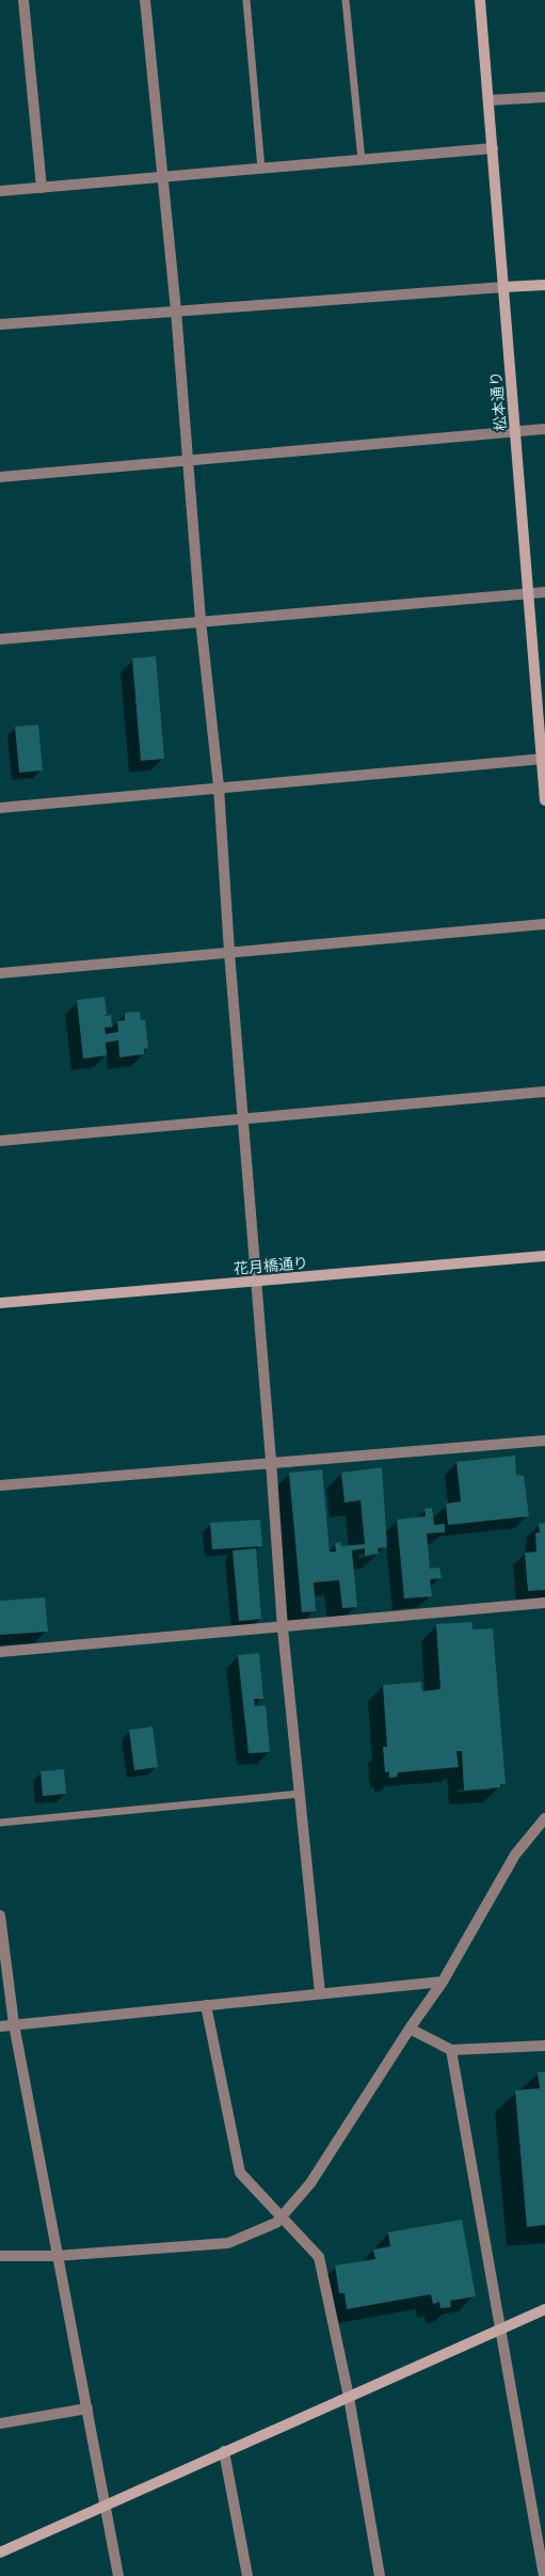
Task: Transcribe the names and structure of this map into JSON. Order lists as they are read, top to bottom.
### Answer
{
  "streets": {
    "street": ["松本通り", "花月橋通り"]
  }
}
